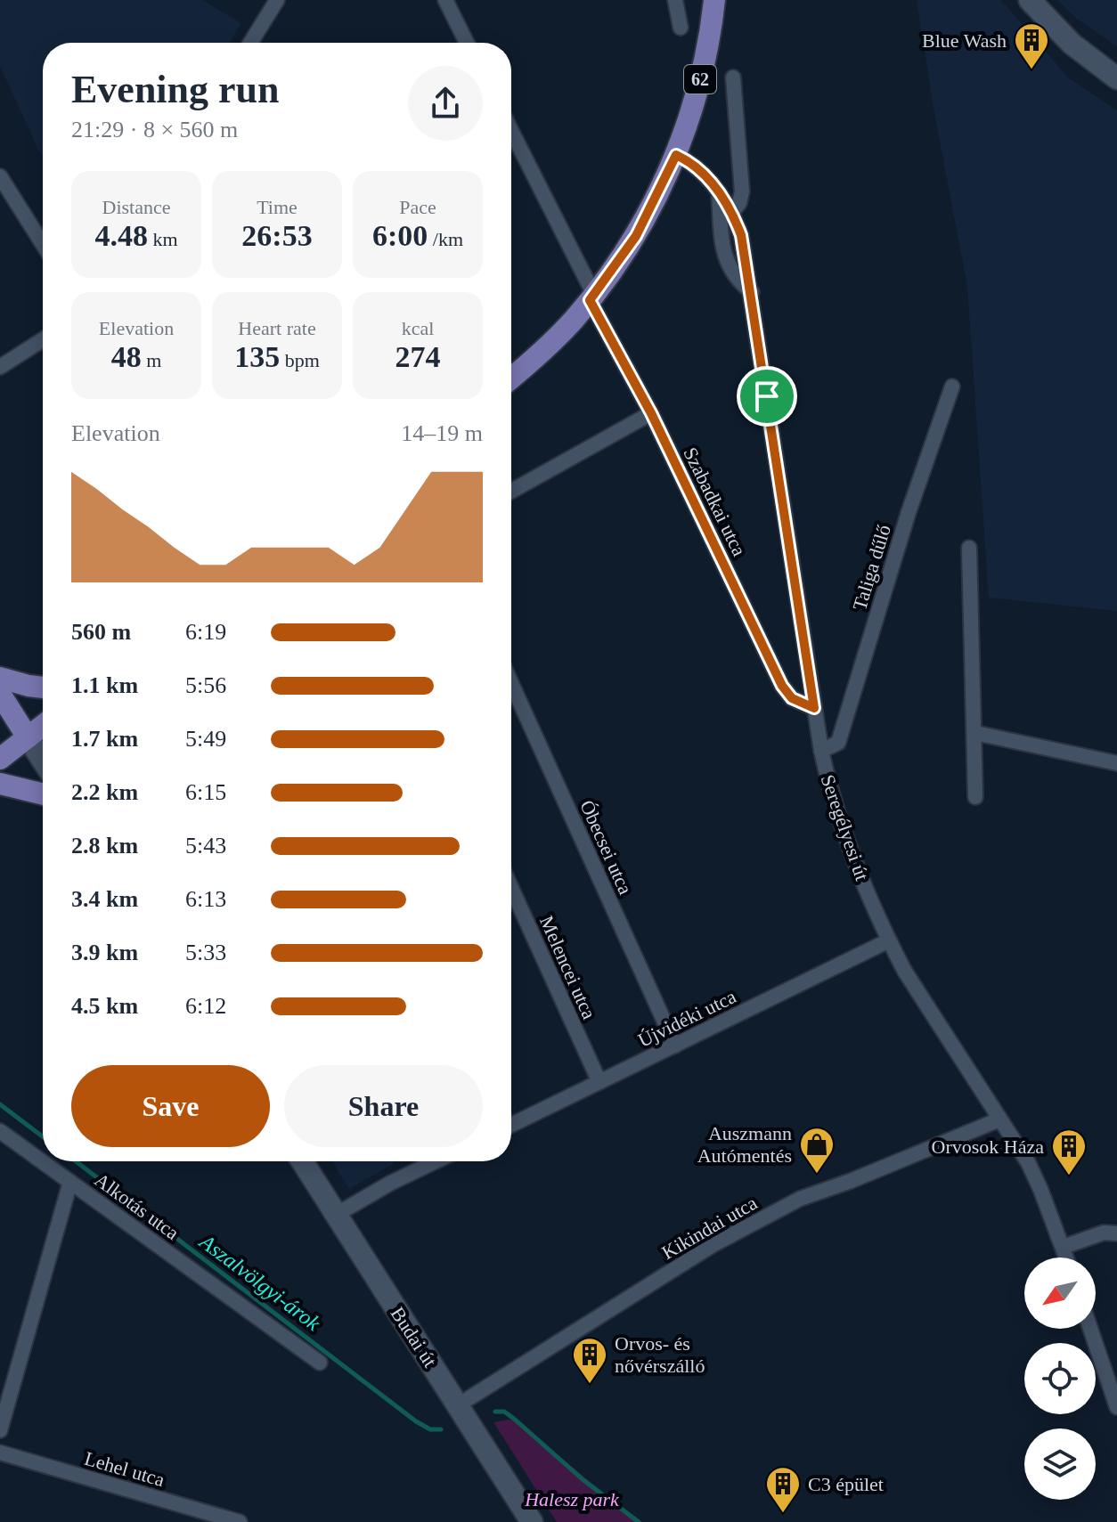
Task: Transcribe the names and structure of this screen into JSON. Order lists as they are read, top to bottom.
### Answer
{
  "streets": {
    "main road": ["62", "Budai út"],
    "street": [
      "Szabadkai utca",
      "Taliga dűlő",
      "Seregélyesi út",
      "Óbecsei utca",
      "Melencei utca",
      "Újvidéki utca",
      "Alkotás utca",
      "Kikindai utca",
      "Lehel utca"
    ]
  },
  "crossings": [
    ["62", "Szabadkai utca"],
    ["62", "Seregélyesi út"],
    ["Szabadkai utca", "Seregélyesi út"],
    ["Taliga dűlő", "Seregélyesi út"],
    ["Seregélyesi út", "Újvidéki utca"],
    ["Seregélyesi út", "Kikindai utca"],
    ["Óbecsei utca", "Újvidéki utca"],
    ["Melencei utca", "Újvidéki utca"],
    ["Kikindai utca", "Budai út"]
  ],
  "water": ["Aszalvölgyi-árok"],
  "parks": ["Halesz park"],
  "places": {
    "building": [
      "Blue Wash",
      "Orvosok Háza",
      "Orvos- és nővérszálló",
      "C3 épület"
    ],
    "shop": ["Auszmann Autómentés"]
  },
  "north": "bottom left",
  "page": {
    "heading": ["Evening run", "21:29 · 8 × 560 m"],
    "stats": [
      ["Distance", "4.48 km"],
      ["Time", "26:53"],
      ["Pace", "6:00 /km"],
      ["Elevation", "48 m"],
      ["Heart rate", "135 bpm"],
      ["kcal", "274"]
    ],
    "chart": ["Elevation", "14–19 m"],
    "list": [
      {
        "name": "560 m",
        "note": "6:19"
      },
      {
        "name": "1.1 km",
        "note": "5:56"
      },
      {
        "name": "1.7 km",
        "note": "5:49"
      },
      {
        "name": "2.2 km",
        "note": "6:15"
      },
      {
        "name": "2.8 km",
        "note": "5:43"
      },
      {
        "name": "3.4 km",
        "note": "6:13"
      },
      {
        "name": "3.9 km",
        "note": "5:33"
      },
      {
        "name": "4.5 km",
        "note": "6:12"
      }
    ],
    "buttons": ["Save", "Share"]
  }
}
